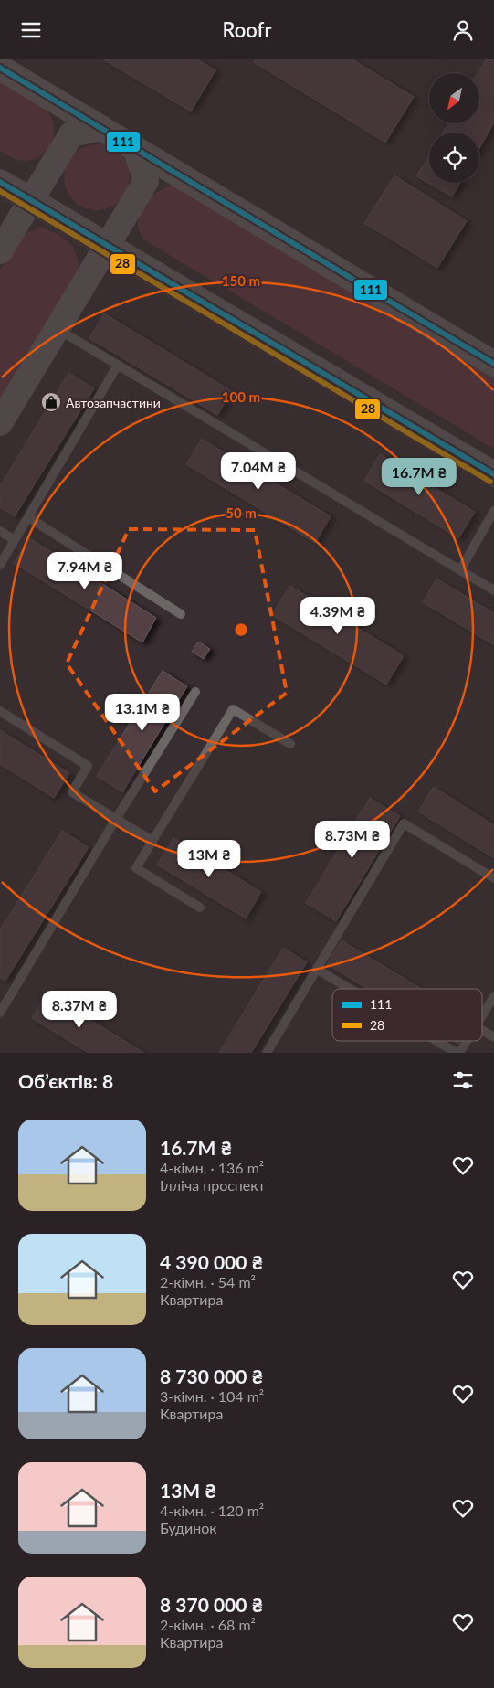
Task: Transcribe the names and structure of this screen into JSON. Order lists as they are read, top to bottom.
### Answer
{
  "places": {
    "shop": ["Автозапчастини"]
  },
  "lines": ["transit line 111", "transit line 28"],
  "legend": ["111", "28"],
  "north": "bottom left",
  "page": {
    "header": "Roofr",
    "price": [
      "7.04M ₴",
      "16.7M ₴",
      "7.94M ₴",
      "4.39M ₴",
      "13.1M ₴",
      "8.73M ₴",
      "13M ₴",
      "8.37M ₴"
    ],
    "heading": "Об’єктів: 8",
    "list": [
      {
        "name": "16.7M ₴",
        "note": "4-кімн. · 136 m² · Ілліча проспект"
      },
      {
        "name": "4 390 000 ₴",
        "note": "2-кімн. · 54 m² · Квартира"
      },
      {
        "name": "8 730 000 ₴",
        "note": "3-кімн. · 104 m² · Квартира"
      },
      {
        "name": "13M ₴",
        "note": "4-кімн. · 120 m² · Будинок"
      },
      {
        "name": "8 370 000 ₴",
        "note": "2-кімн. · 68 m² · Квартира"
      }
    ]
  },
  "rings": ["150 m", "100 m", "50 m"]
}
